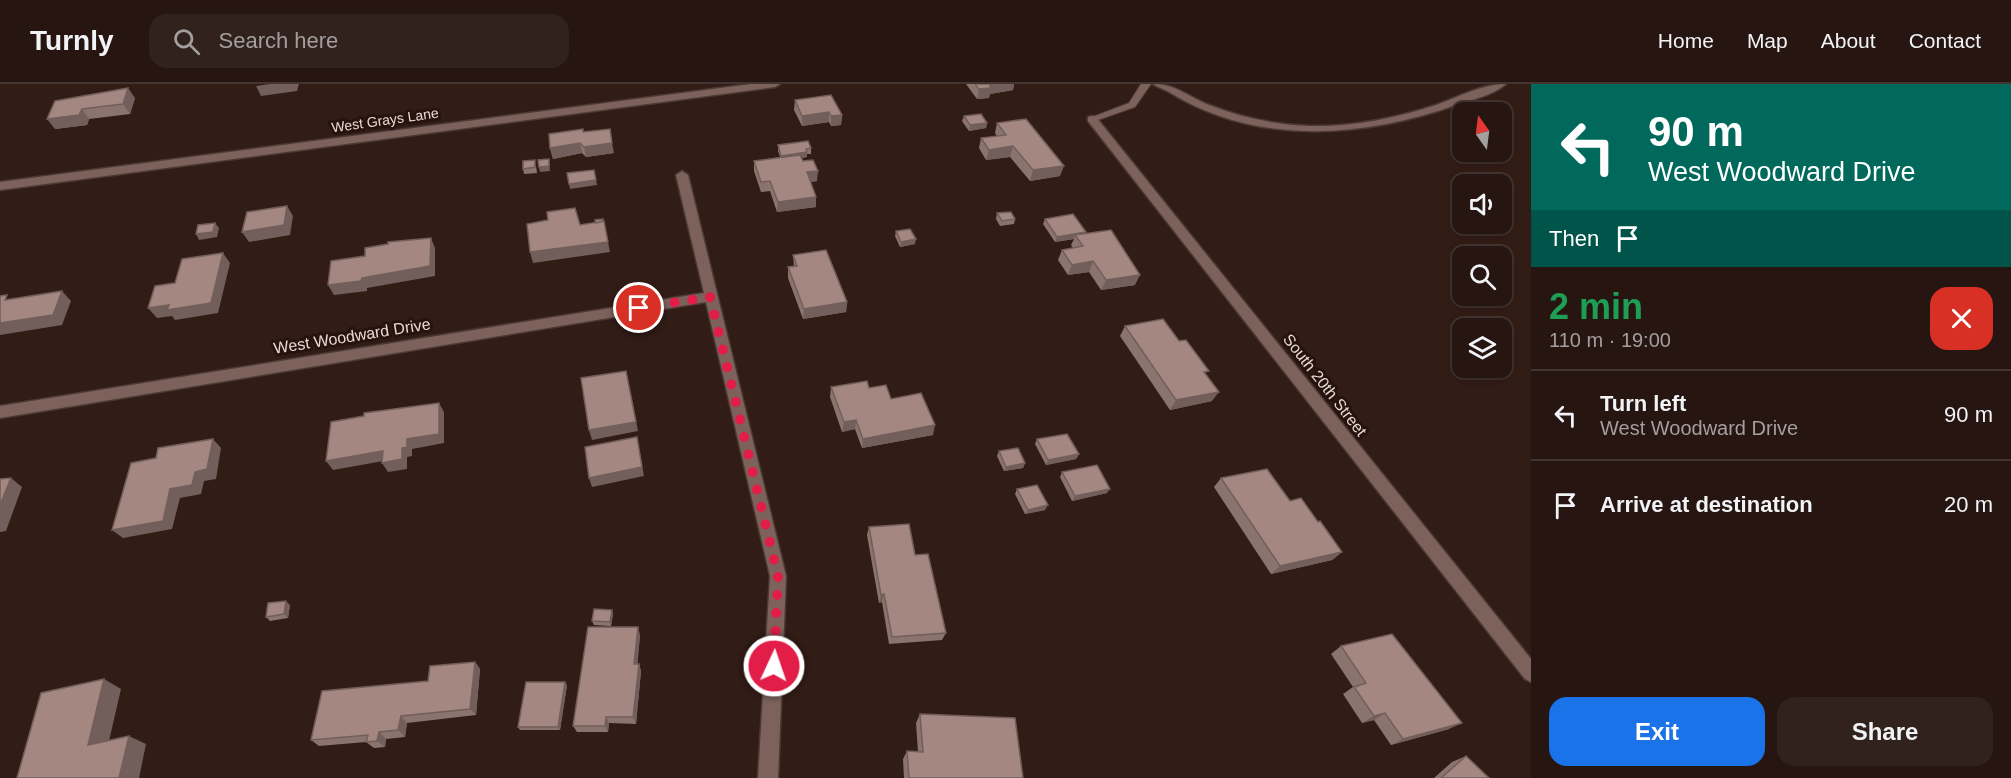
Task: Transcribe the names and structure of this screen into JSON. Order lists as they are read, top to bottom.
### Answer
{
  "streets": {
    "street": ["West Grays Lane", "West Woodward Drive", "South 20th Street"]
  },
  "north": "top",
  "page": {
    "header": "Turnly",
    "search": "Search here",
    "nav": [
      "Home",
      "Map",
      "About",
      "Contact"
    ],
    "turn": ["90 m", "West Woodward Drive"],
    "then": "Then",
    "heading": ["2 min", "110 m · 19:00"],
    "list": [
      {
        "name": "Turn left",
        "note": "West Woodward Drive",
        "value": "90 m"
      },
      {
        "name": "Arrive at destination",
        "value": "20 m"
      }
    ],
    "buttons": ["Exit", "Share"]
  }
}
